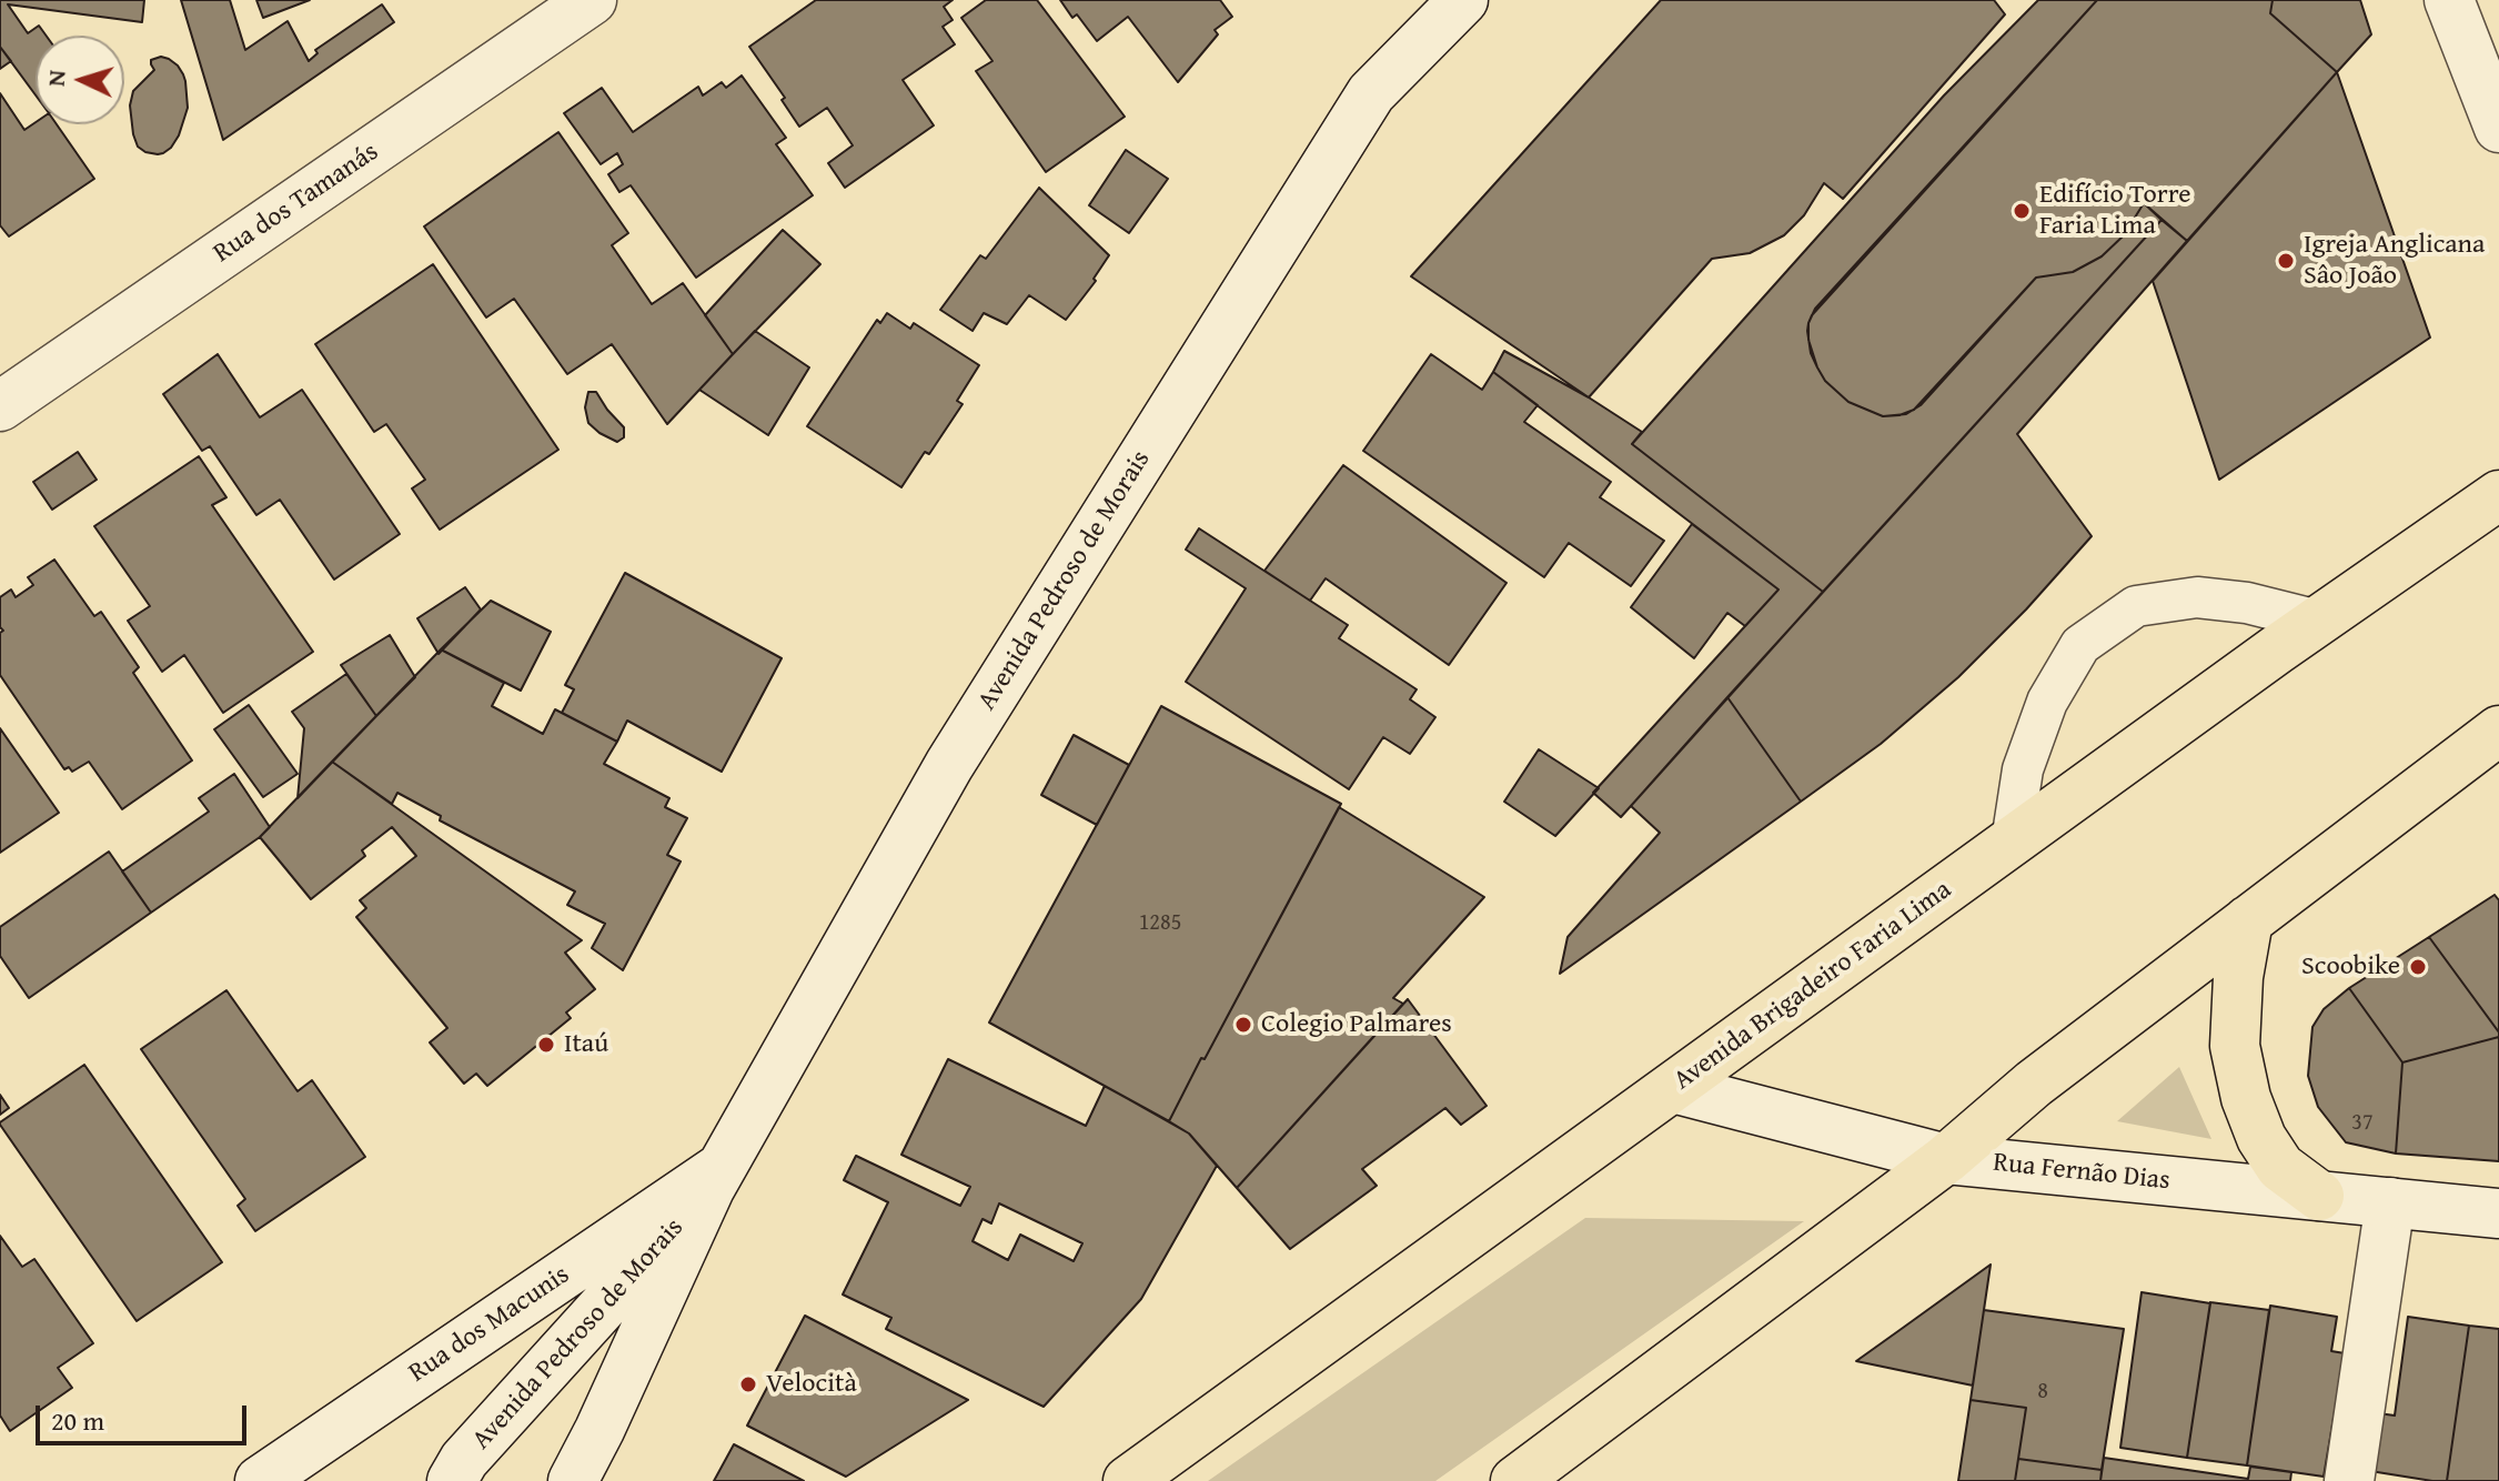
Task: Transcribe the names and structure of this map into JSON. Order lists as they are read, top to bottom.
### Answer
{
  "streets": {
    "highway": ["Avenida Brigadeiro Faria Lima"],
    "main road": [
      "Rua dos Tamanás",
      "Avenida Pedroso de Morais",
      "Rua Fernão Dias",
      "Rua dos Macunis"
    ]
  },
  "crossings": [
    ["Avenida Pedroso de Morais", "Rua dos Macunis"],
    ["Avenida Brigadeiro Faria Lima", "Rua Fernão Dias"]
  ],
  "places": [
    "Edifício Torre Faria Lima",
    "Igreja Anglicana Sâo João",
    "Scoobike",
    "Colegio Palmares",
    "Itaú",
    "Velocità"
  ],
  "house_numbers": ["1285", "37", "8"],
  "scale_bar": "20 m",
  "north": "left"
}
